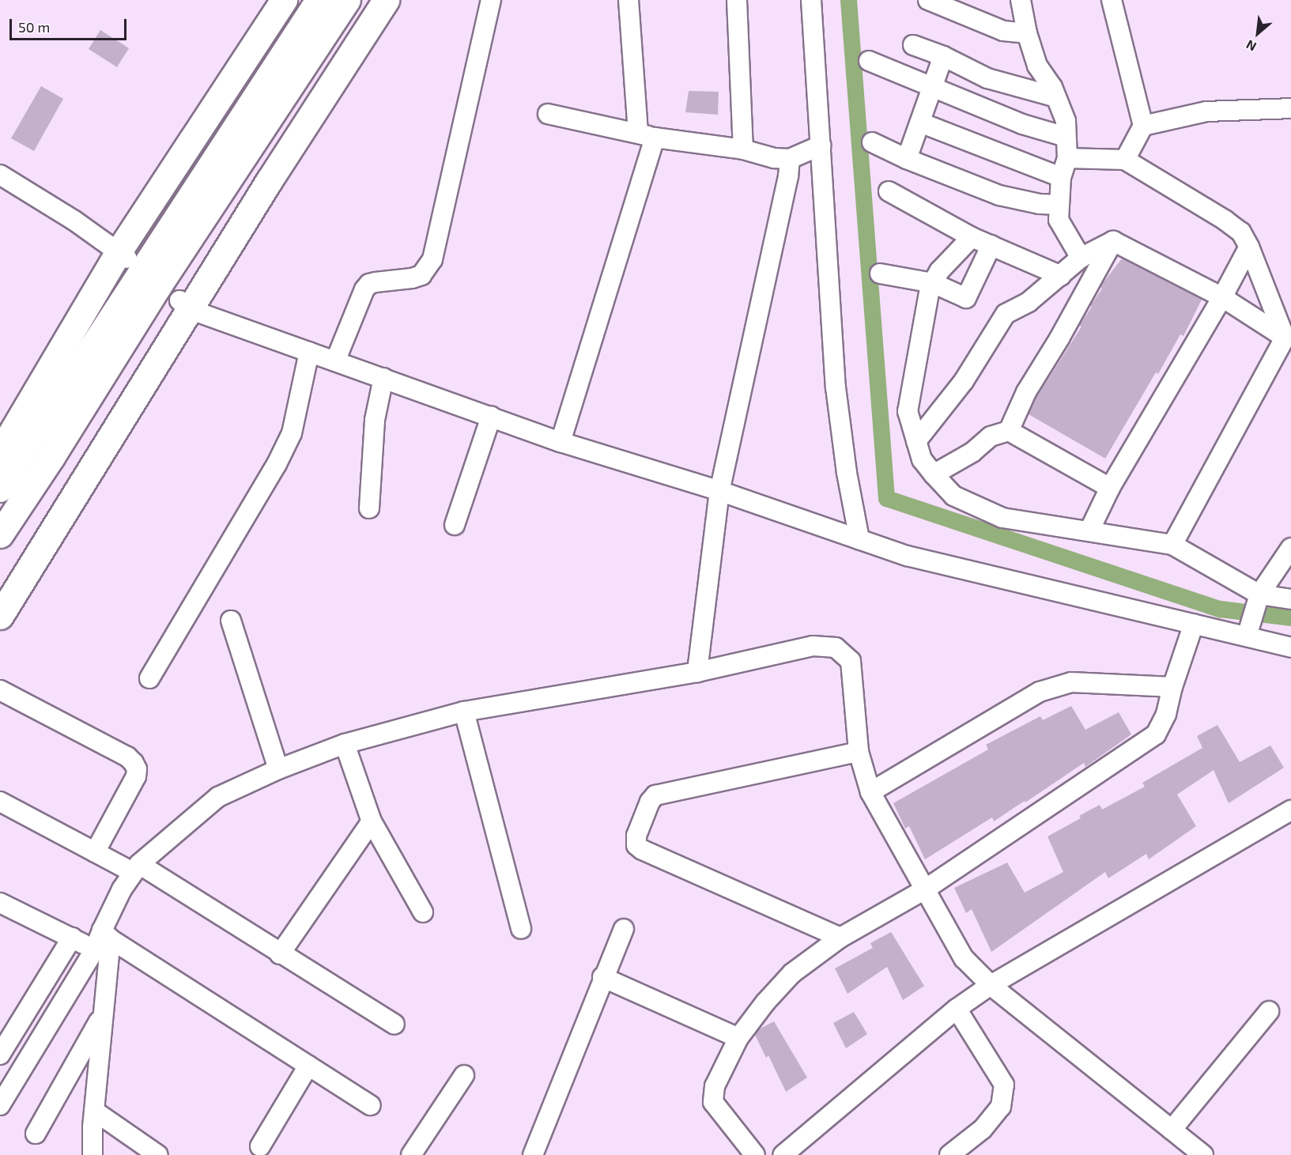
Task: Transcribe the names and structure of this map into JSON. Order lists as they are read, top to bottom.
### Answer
{
  "scale_bar": "50 m",
  "north": "bottom left"
}
